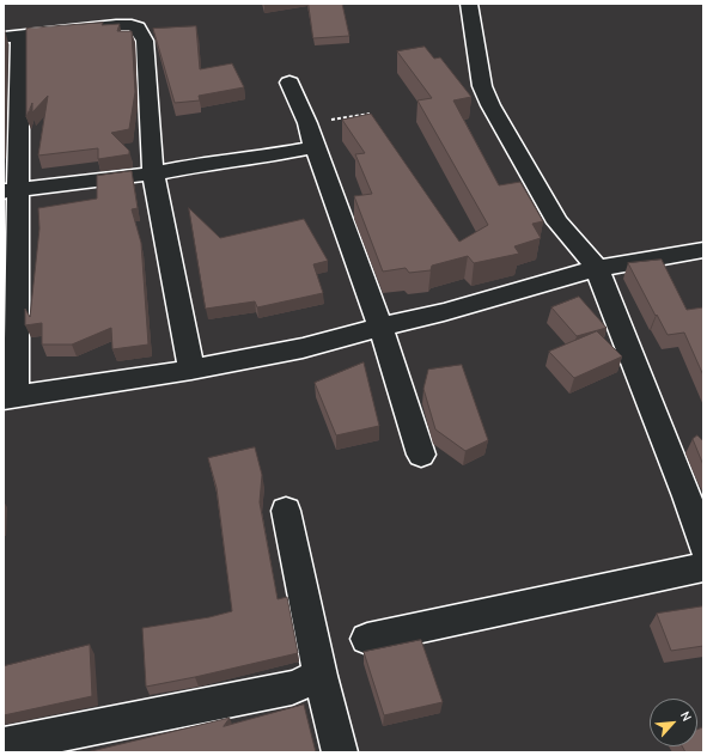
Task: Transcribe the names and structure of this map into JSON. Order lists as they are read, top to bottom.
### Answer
{
  "north": "top right"
}
